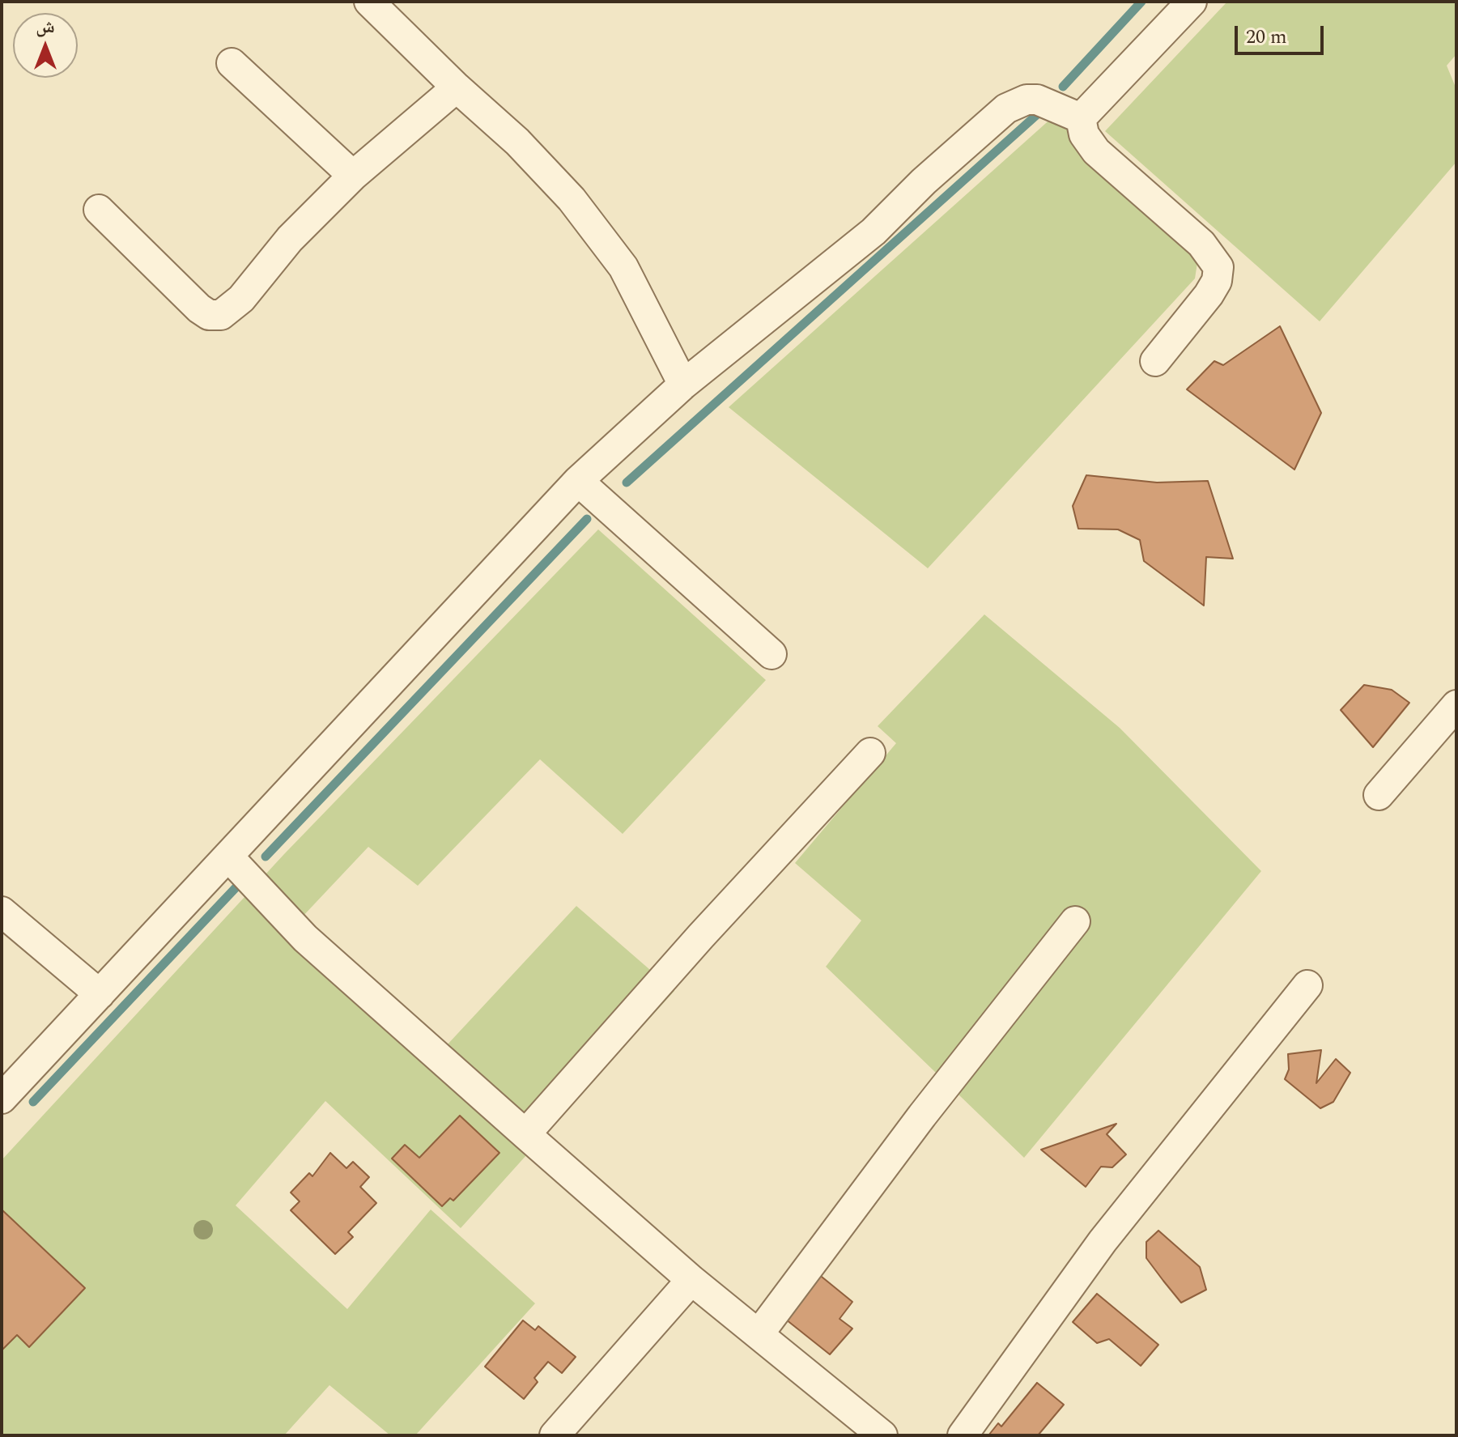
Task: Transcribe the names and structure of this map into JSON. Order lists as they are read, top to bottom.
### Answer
{
  "scale_bar": "20 m",
  "north": "top"
}
